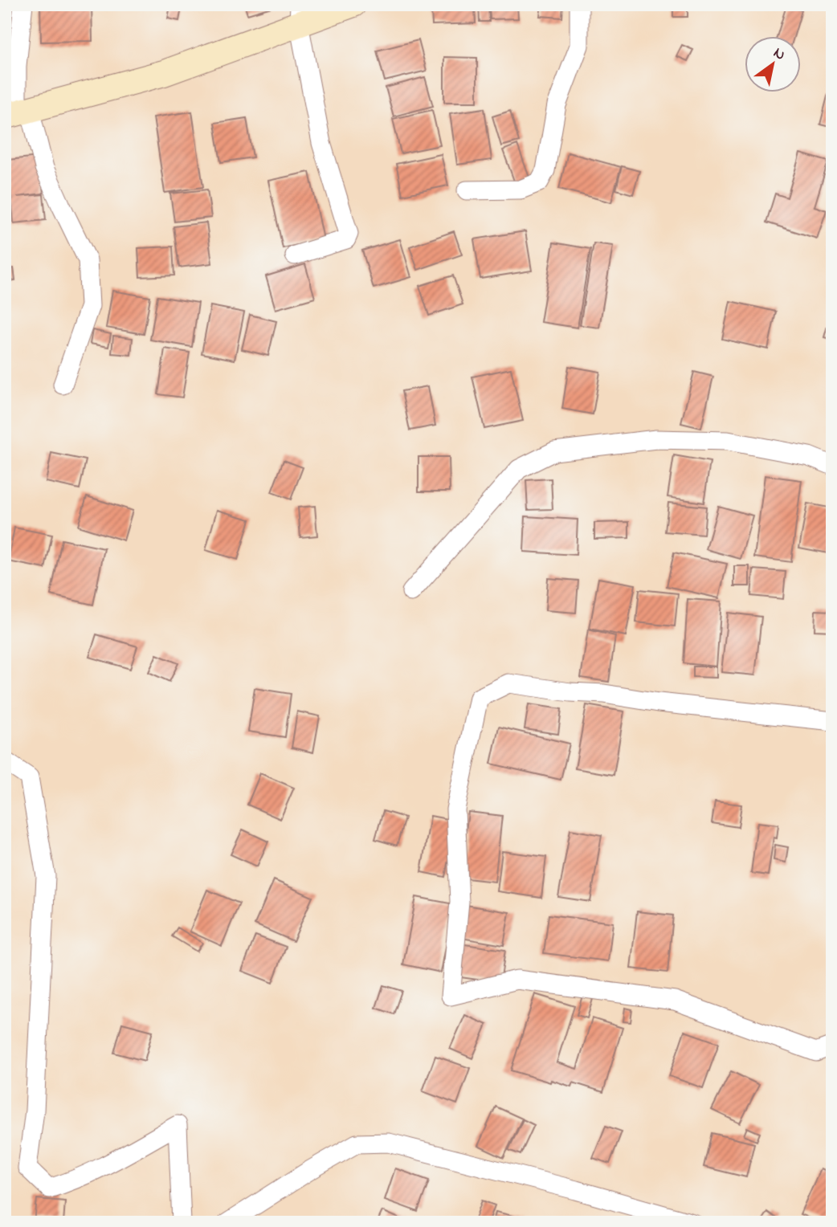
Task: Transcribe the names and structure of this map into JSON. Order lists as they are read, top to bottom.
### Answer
{
  "north": "top right"
}
